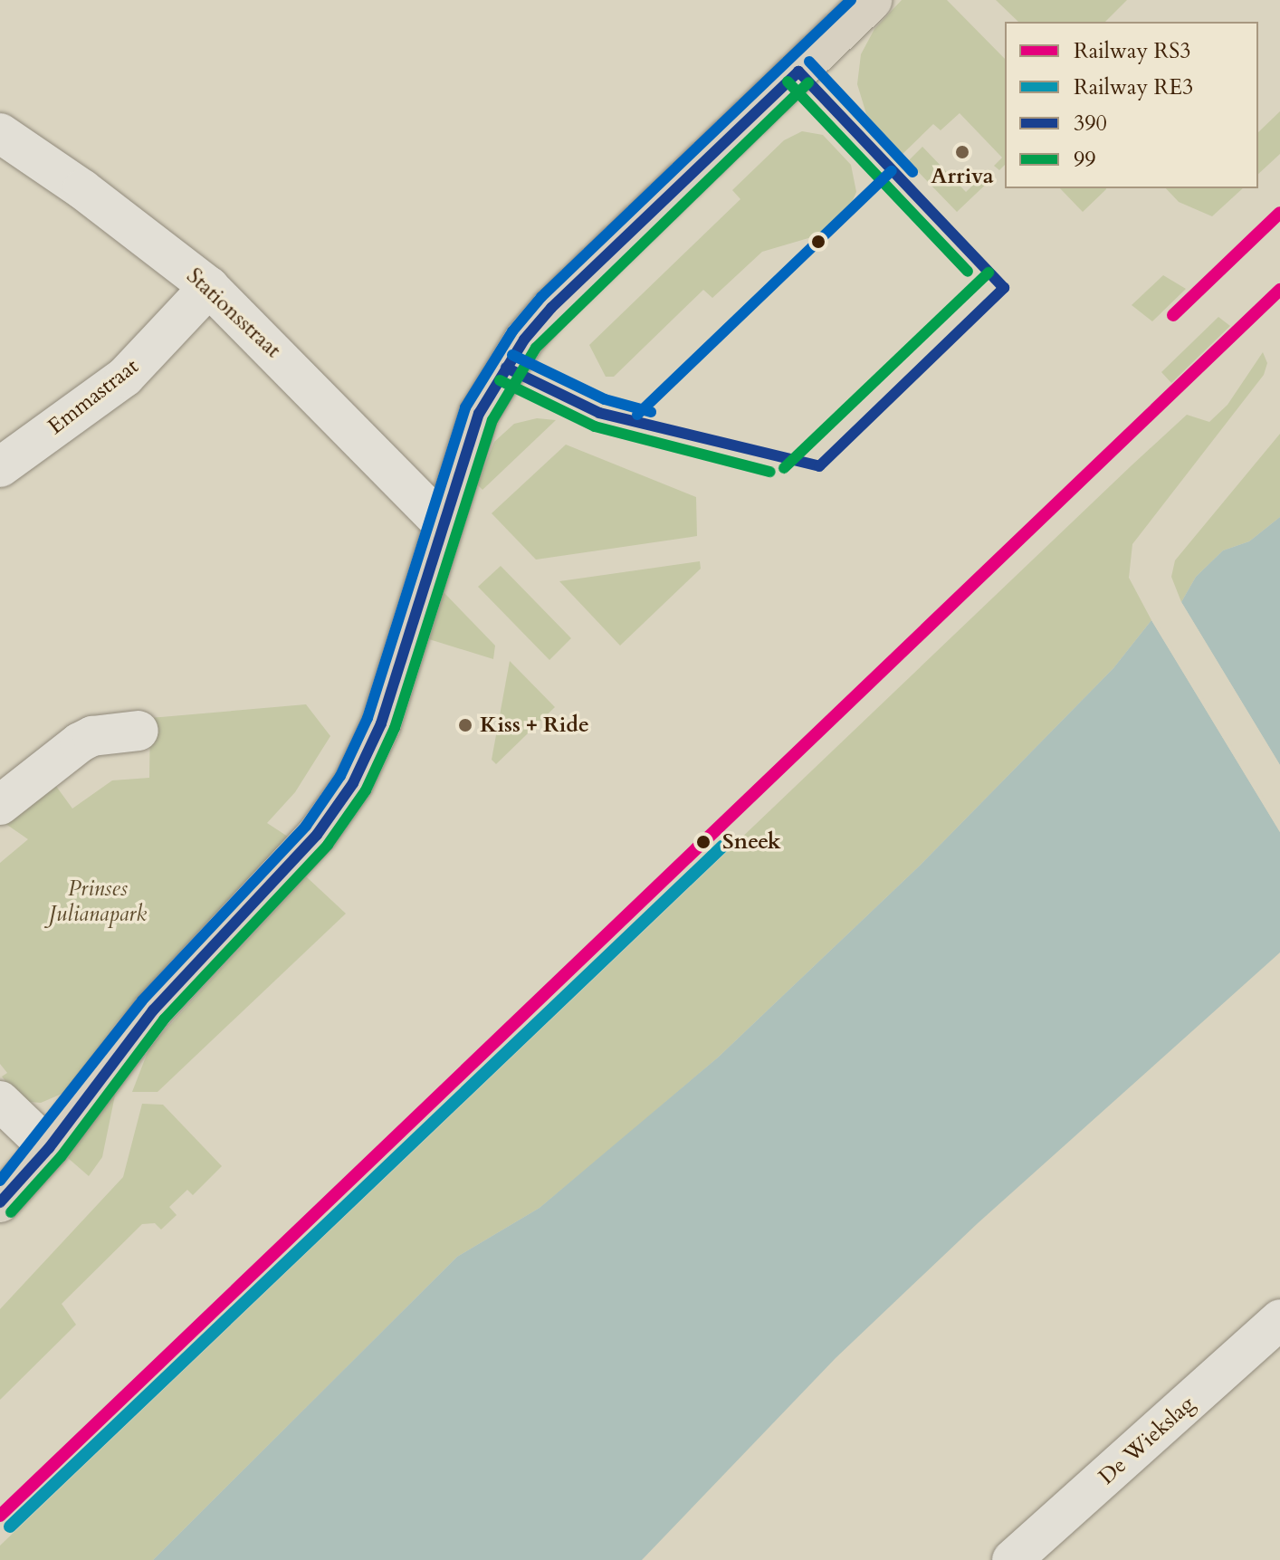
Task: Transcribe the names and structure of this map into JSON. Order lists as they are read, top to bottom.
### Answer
{
  "streets": {
    "street": ["Stationsstraat", "Emmastraat", "De Wiekslag"]
  },
  "crossings": [
    ["Stationsstraat", "Emmastraat"]
  ],
  "parks": ["Prinses Julianapark"],
  "places": ["Arriva", "Kiss + Ride", "Sneek"],
  "lines": [
    "transit line 390",
    "transit line 99",
    "rail line RS3",
    "rail line RE3"
  ],
  "legend": [
    "Railway RS3",
    "Railway RE3",
    "390",
    "99"
  ]
}
